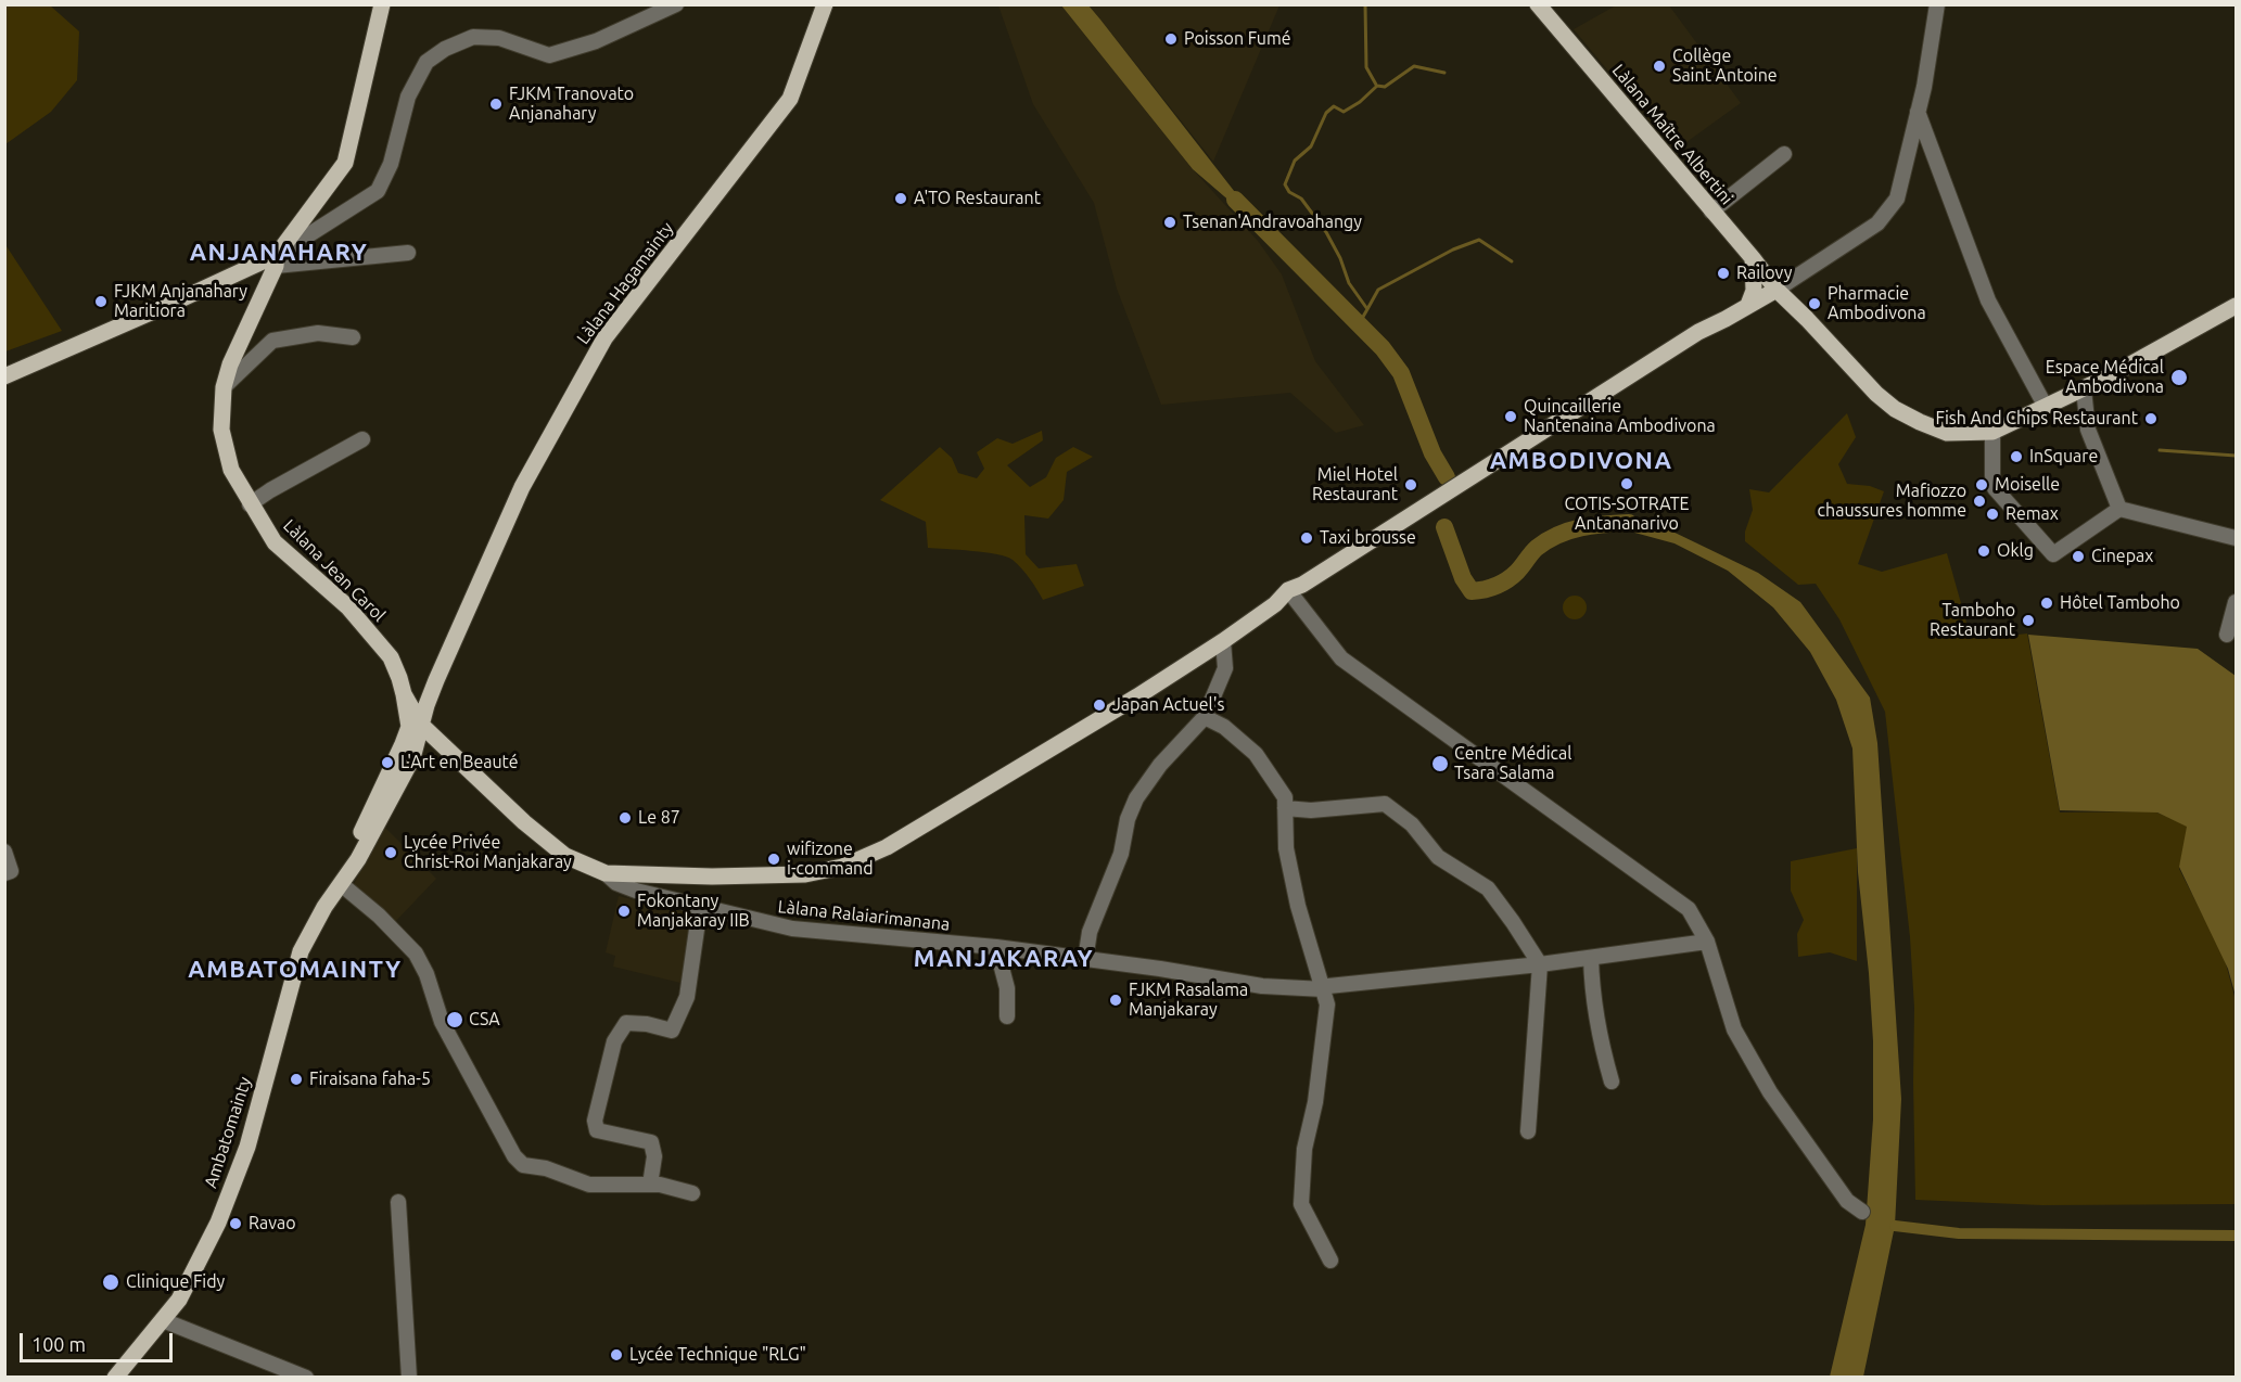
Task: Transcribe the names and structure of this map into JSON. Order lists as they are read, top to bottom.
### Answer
{
  "streets": {
    "main road": [
      "Làlana Maître Albertini",
      "Làlana Hagamainty",
      "Làlana Jean Carol",
      "Ambatomainty"
    ],
    "street": ["Làlana Ralaiarimanana"]
  },
  "crossings": [
    ["Làlana Hagamainty", "Làlana Jean Carol"],
    ["Làlana Jean Carol", "Ambatomainty"]
  ],
  "districts": [
    "ANJANAHARY",
    "AMBODIVONA",
    "MANJAKARAY",
    "AMBATOMAINTY"
  ],
  "places": [
    "Poisson Fumé",
    "Collège Saint Antoine",
    "FJKM Tranovato Anjanahary",
    "A'TO Restaurant",
    "Tsenan'Andravoahangy",
    "Railovy",
    "FJKM Anjanahary Maritiora",
    "Pharmacie Ambodivona",
    "Espace Médical Ambodivona",
    "Quincaillerie Nantenaina Ambodivona",
    "Fish And Chips Restaurant",
    "InSquare",
    "COTIS-SOTRATE Antananarivo",
    "Miel Hotel Restaurant",
    "Moiselle",
    "Mafiozzo chaussures homme",
    "Remax",
    "Taxi brousse",
    "Oklg",
    "Cinepax",
    "Hôtel Tamboho",
    "Tamboho Restaurant",
    "Japan Actuel's",
    "L'Art en Beauté",
    "Centre Médical Tsara Salama",
    "Le 87",
    "Lycée Privée Christ-Roi Manjakaray",
    "wifizone i-command",
    "Fokontany Manjakaray IIB",
    "FJKM Rasalama Manjakaray",
    "CSA",
    "Firaisana faha-5",
    "Ravao",
    "Clinique Fidy",
    "Lycée Technique \"RLG\""
  ],
  "scale_bar": "100 m"
}
